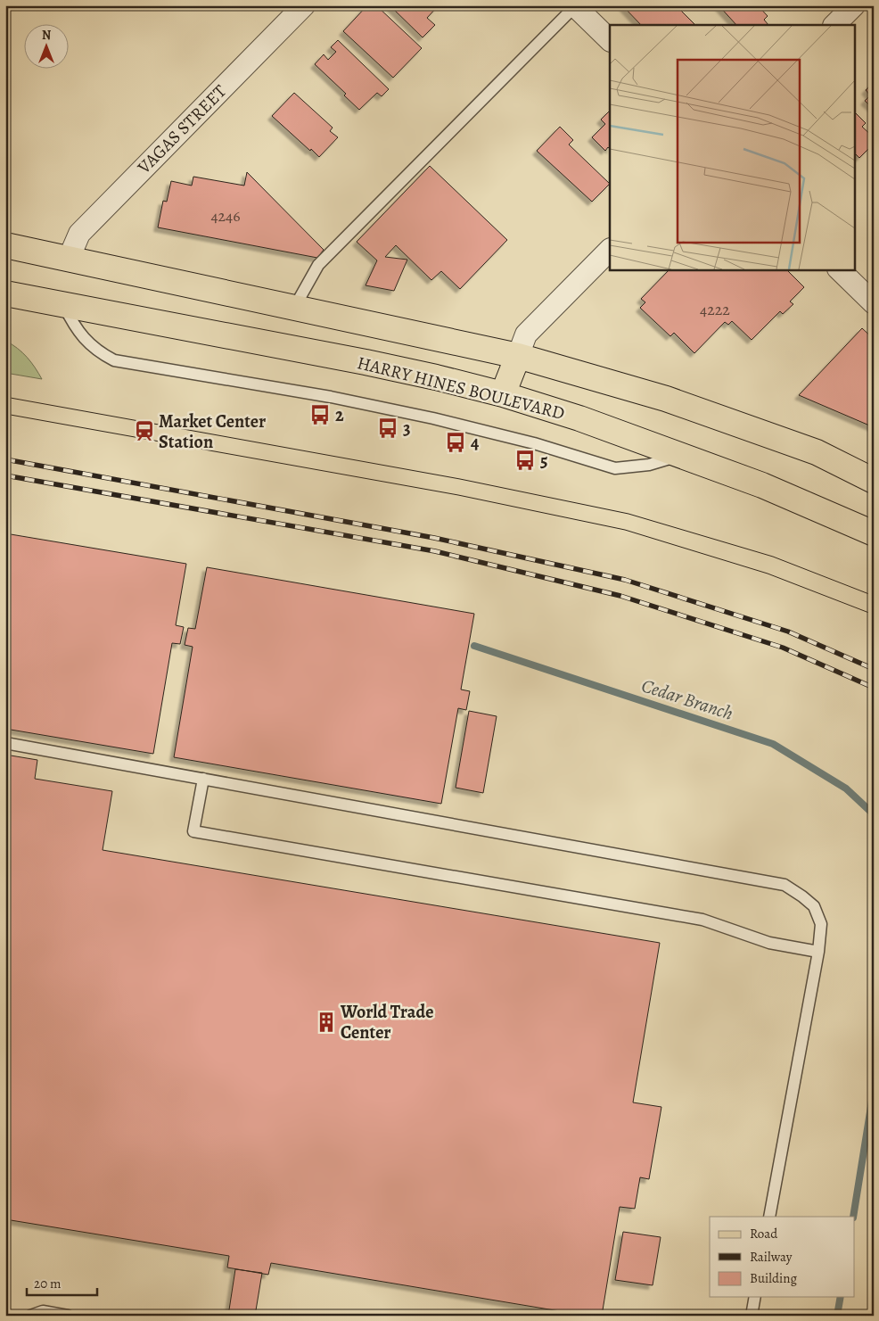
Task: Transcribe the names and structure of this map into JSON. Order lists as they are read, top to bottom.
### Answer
{
  "streets": {
    "main road": ["HARRY HINES BOULEVARD"],
    "street": ["VAGAS STREET"]
  },
  "water": ["Cedar Branch"],
  "places": {
    "bus stop": [
      "2",
      "3",
      "4",
      "5"
    ],
    "station": ["Market Center Station"],
    "building": ["World Trade Center"]
  },
  "house_numbers": ["4246", "4222"],
  "legend": ["Road", "Railway", "Building"],
  "scale_bar": "20 m",
  "north": "top"
}
